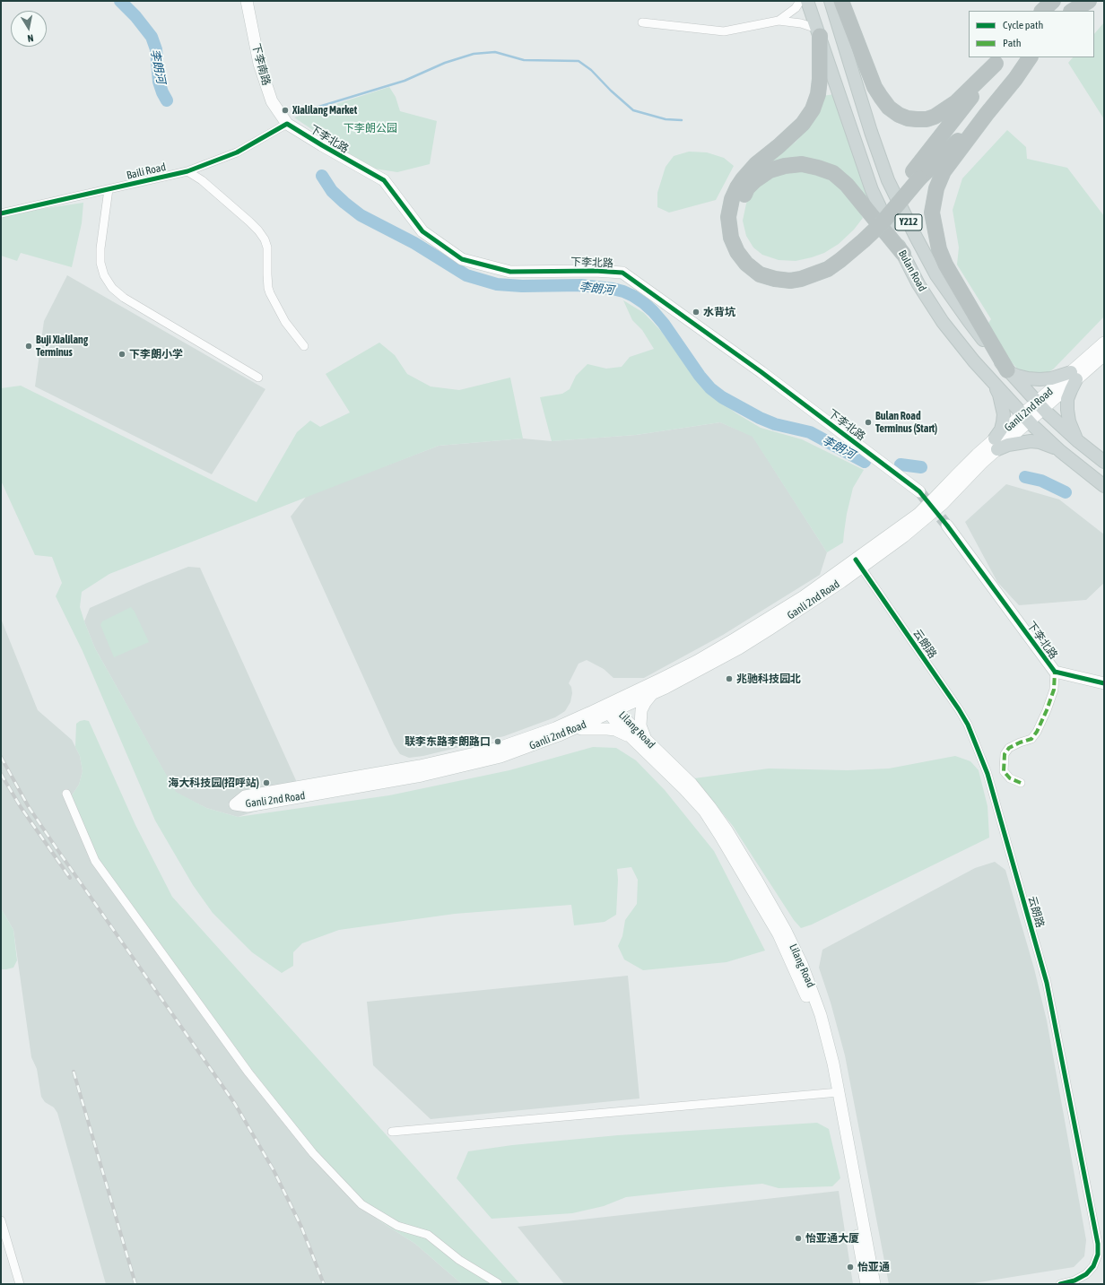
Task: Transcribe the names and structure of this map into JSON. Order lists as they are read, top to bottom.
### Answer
{
  "streets": {
    "main road": ["Y212", "Bulan Road"],
    "street": [
      "下李南路",
      "下李北路",
      "Baili Road",
      "Ganli 2nd Road",
      "云朗路",
      "Lilang Road"
    ]
  },
  "crossings": [
    ["下李南路", "下李北路"],
    ["下李南路", "Baili Road"],
    ["下李北路", "Baili Road"],
    ["Bulan Road", "Ganli 2nd Road"],
    ["Ganli 2nd Road", "云朗路"],
    ["Ganli 2nd Road", "Lilang Road"]
  ],
  "water": ["李朗河"],
  "parks": ["下李朗公园"],
  "places": [
    "Xialilang Market",
    "水背坑",
    "Buji Xialilang Terminus",
    "下李朗小学",
    "Bulan Road Terminus (Start)",
    "兆驰科技园北",
    "联李东路李朗路口",
    "海大科技园(招呼站)",
    "怡亚通大厦",
    "怡亚通"
  ],
  "legend": ["Cycle path", "Path"],
  "north": "bottom"
}
